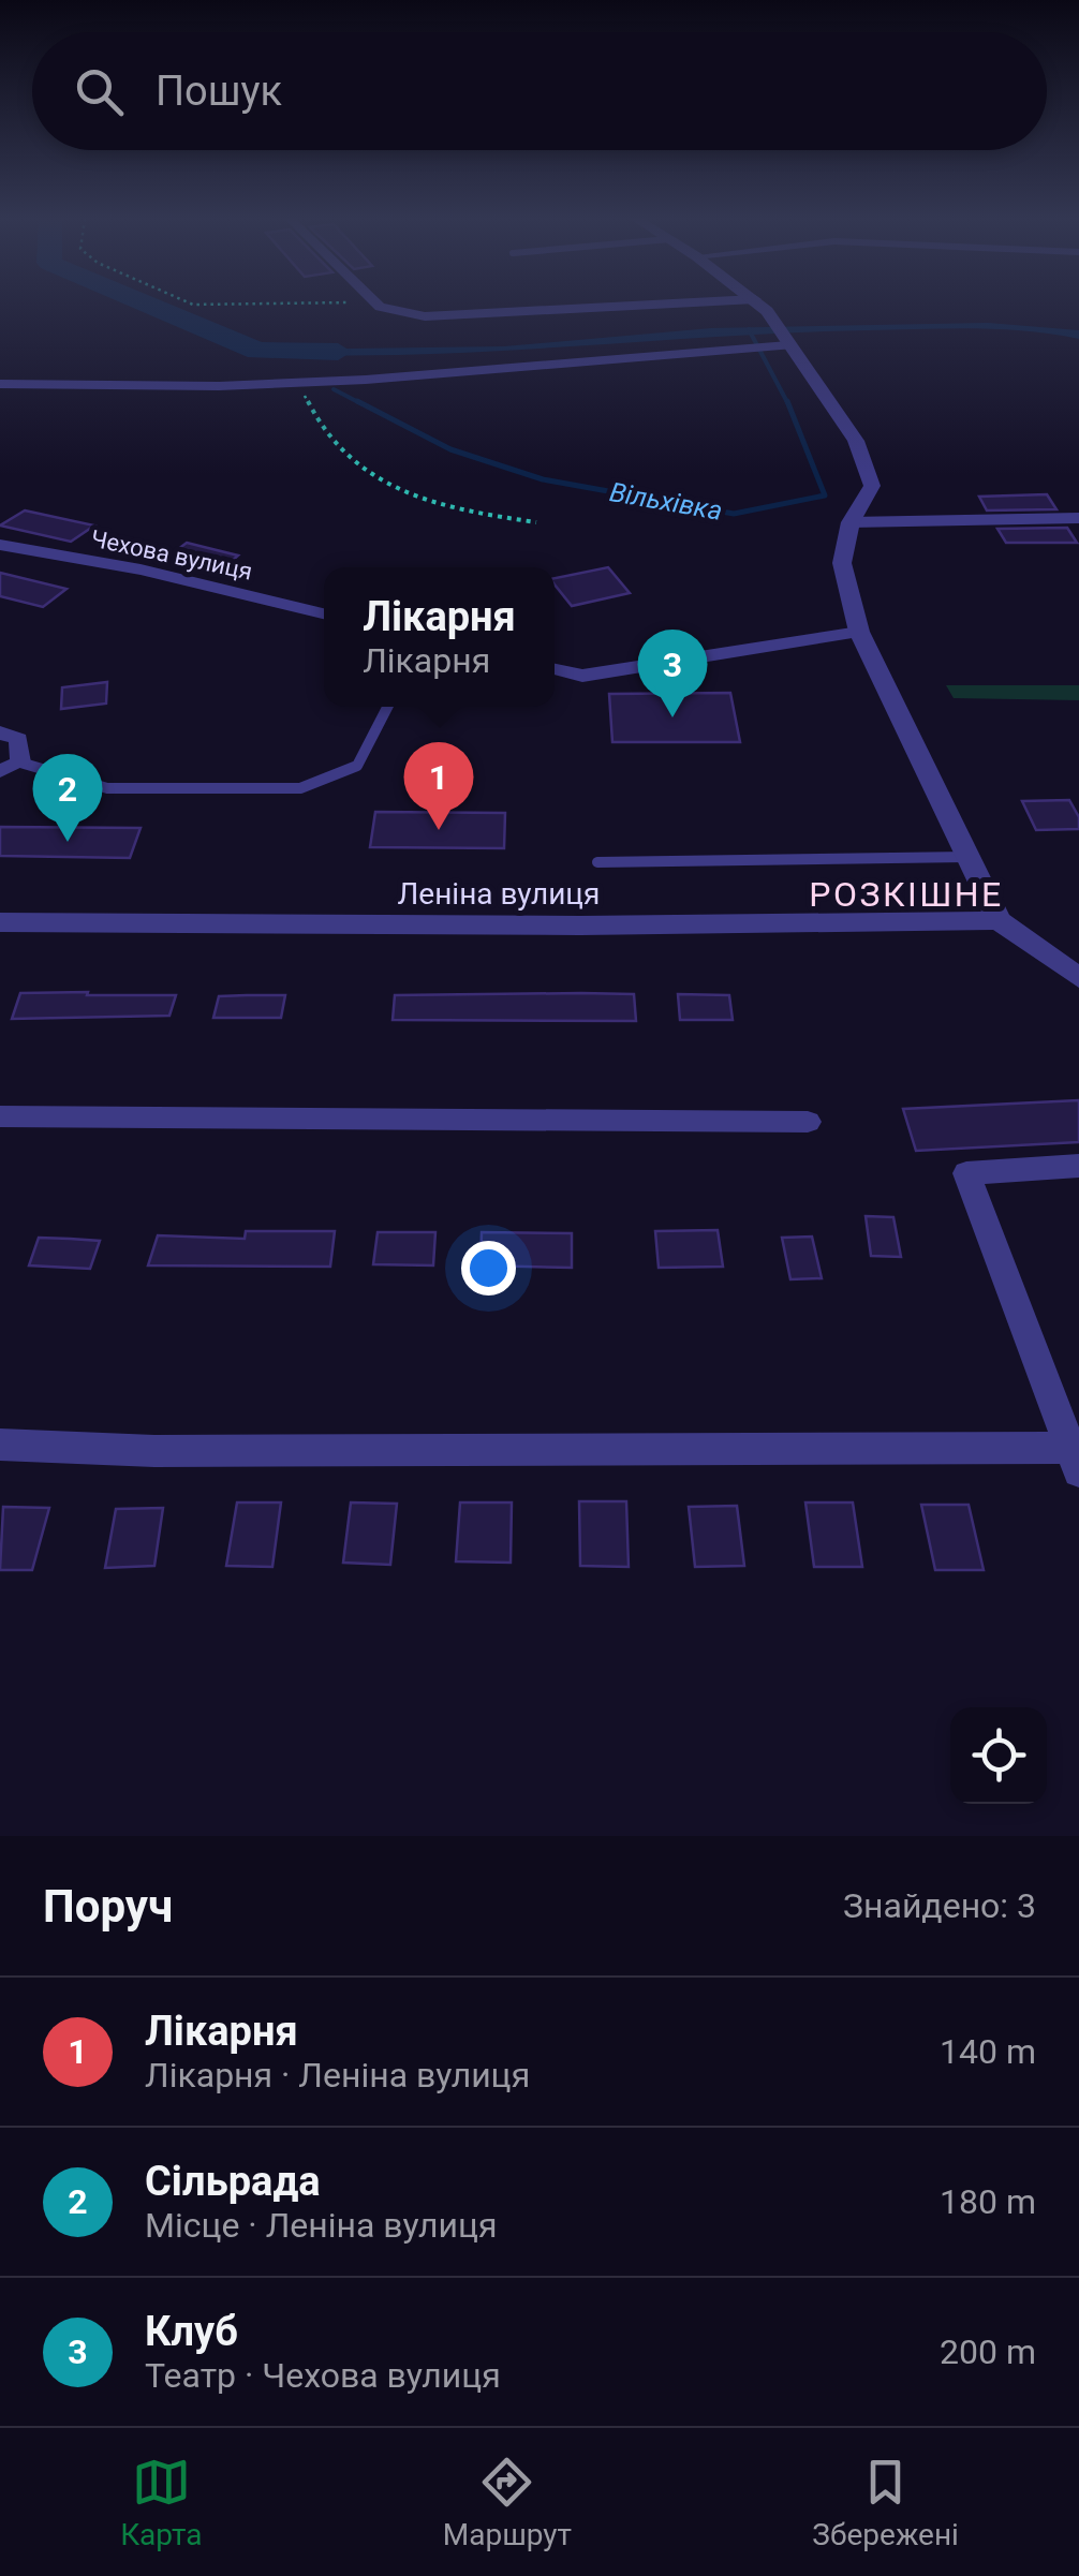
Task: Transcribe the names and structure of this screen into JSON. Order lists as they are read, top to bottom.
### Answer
{
  "streets": {
    "street": ["Чехова вулиця", "Леніна вулиця"]
  },
  "districts": ["РОЗКІШНЕ"],
  "water": ["Вільхівка"],
  "page": {
    "search": "Пошук",
    "popup": ["Лікарня", "Лікарня"],
    "pins": ["3", "1", "2"],
    "heading": ["Поруч", "Знайдено: 3"],
    "list": [
      {
        "mark": "1",
        "name": "Лікарня",
        "note": "Лікарня · Леніна вулиця",
        "value": "140 m"
      },
      {
        "mark": "2",
        "name": "Сільрада",
        "note": "Місце · Леніна вулиця",
        "value": "180 m"
      },
      {
        "mark": "3",
        "name": "Клуб",
        "note": "Театр · Чехова вулиця",
        "value": "200 m"
      }
    ],
    "nav": ["Карта", "Маршрут", "Збережені"]
  }
}
